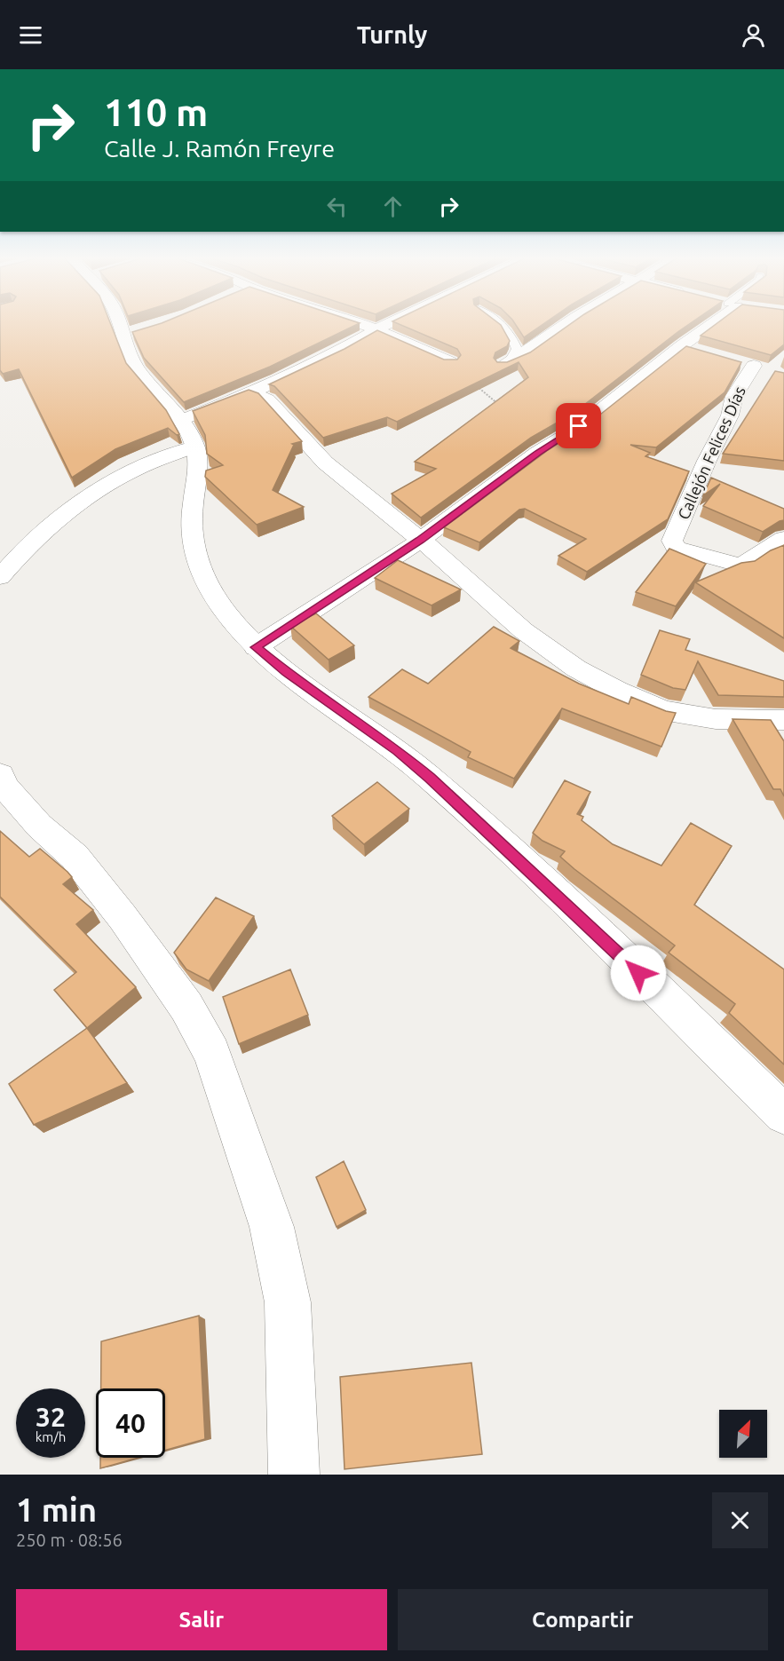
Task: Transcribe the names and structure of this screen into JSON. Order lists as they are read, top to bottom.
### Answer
{
  "streets": {
    "street": ["Callejón Felices Días"]
  },
  "north": "top right",
  "page": {
    "header": "Turnly",
    "turn": ["110 m", "Calle J. Ramón Freyre"],
    "speed": "32 km/h",
    "limit": "40",
    "heading": ["1 min", "250 m · 08:56"],
    "buttons": ["Salir", "Compartir"]
  }
}
